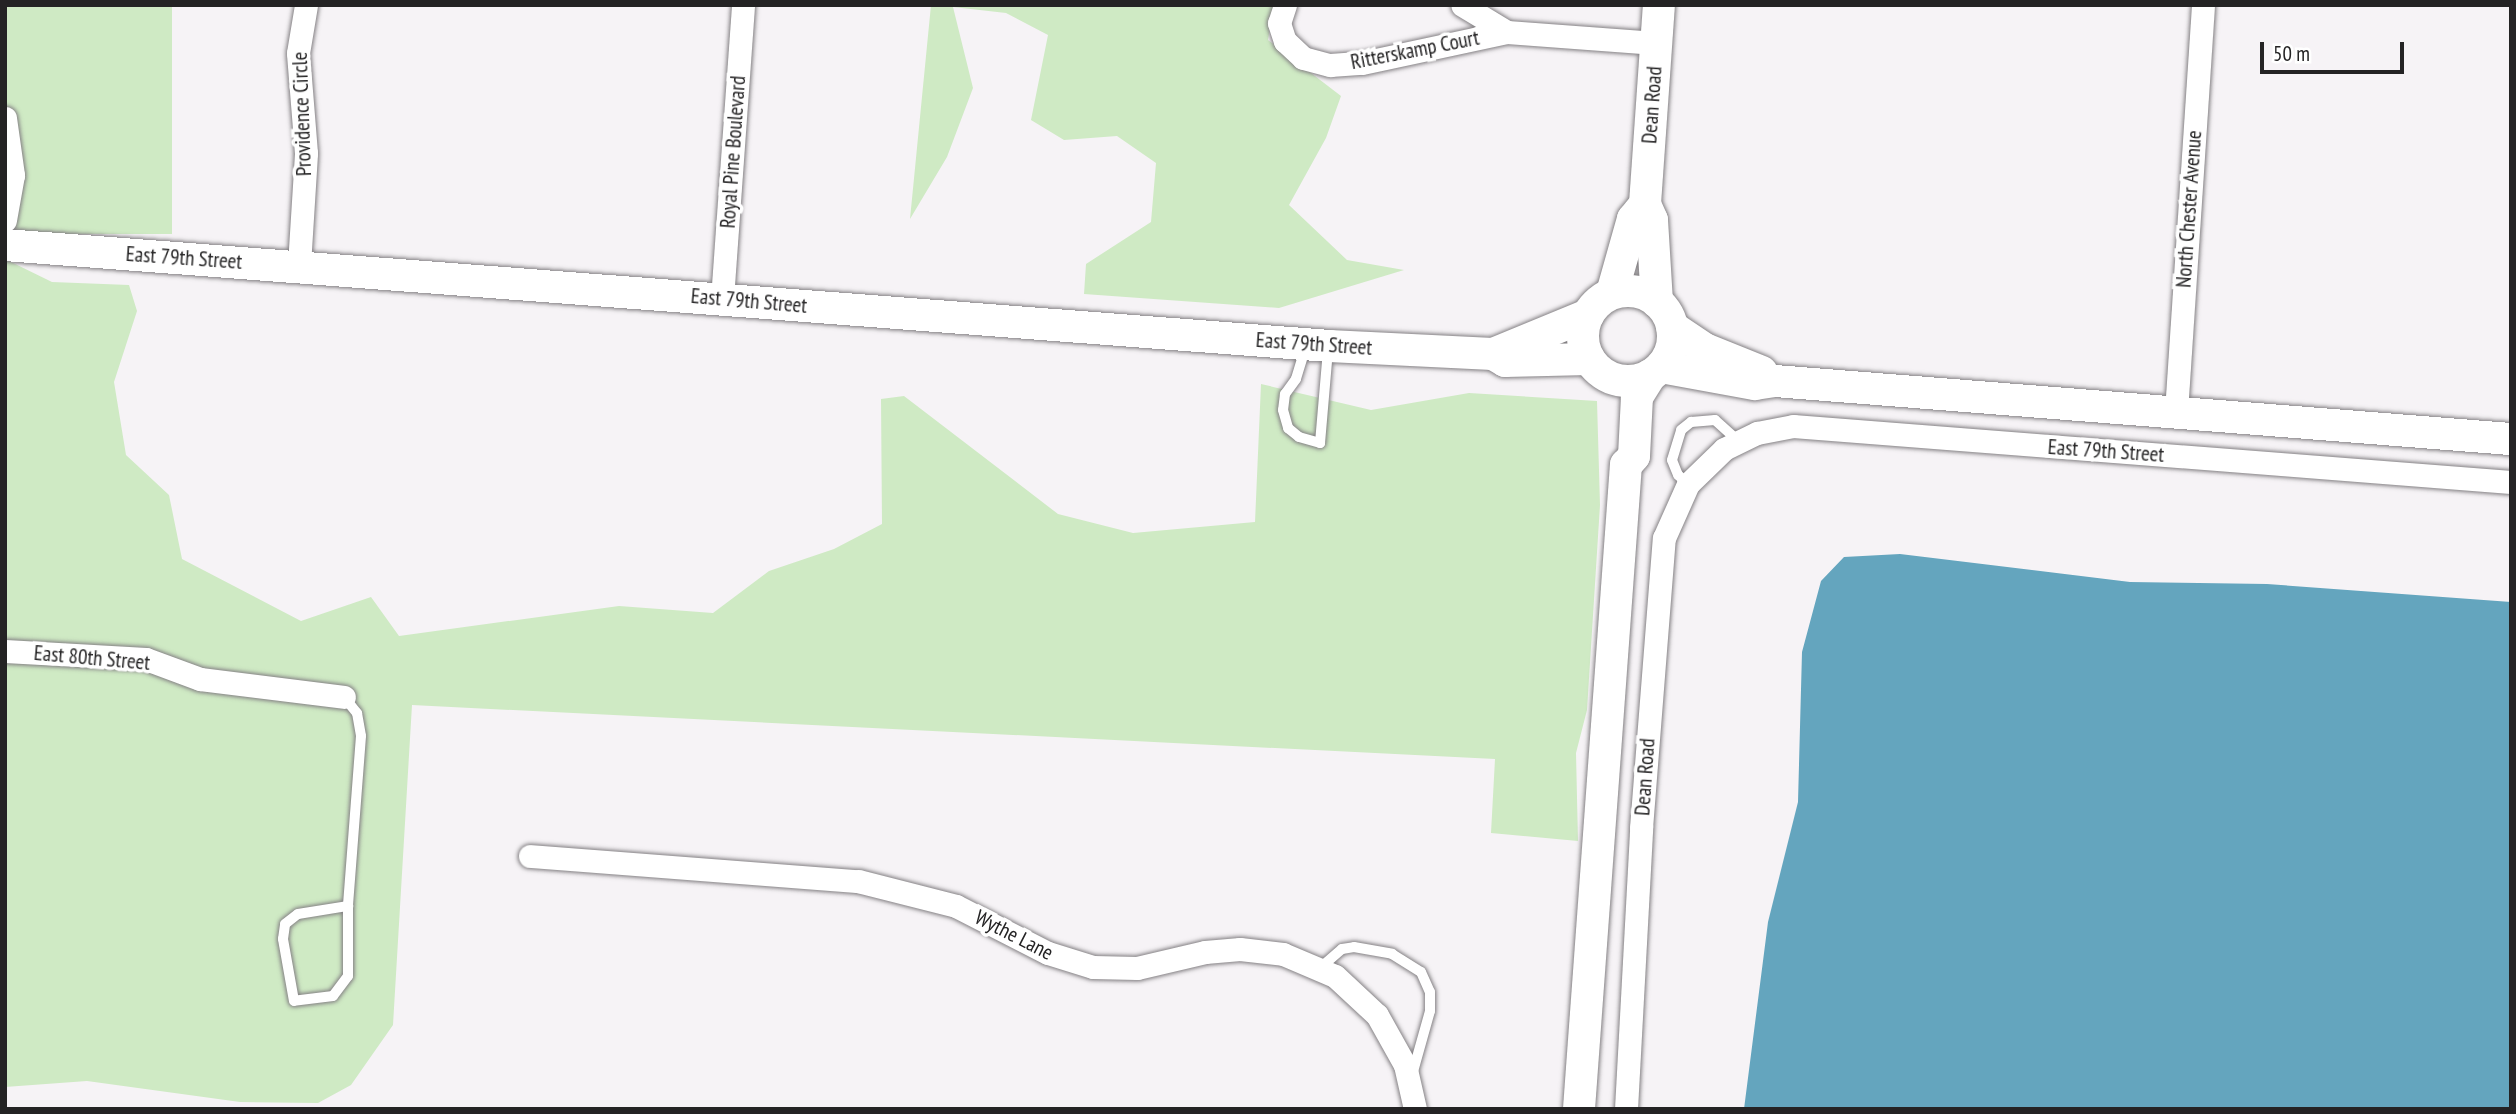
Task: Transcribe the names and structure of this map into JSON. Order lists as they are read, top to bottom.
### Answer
{
  "streets": {
    "street": [
      "Ritterskamp Court",
      "Dean Road",
      "Providence Circle",
      "Royal Pine Boulevard",
      "North Chester Avenue",
      "East 79th Street",
      "East 80th Street",
      "Wythe Lane"
    ]
  },
  "crossings": [
    ["Ritterskamp Court", "Dean Road"],
    ["Dean Road", "East 79th Street"],
    ["Providence Circle", "East 79th Street"],
    ["Royal Pine Boulevard", "East 79th Street"],
    ["North Chester Avenue", "East 79th Street"]
  ],
  "scale_bar": "50 m"
}
